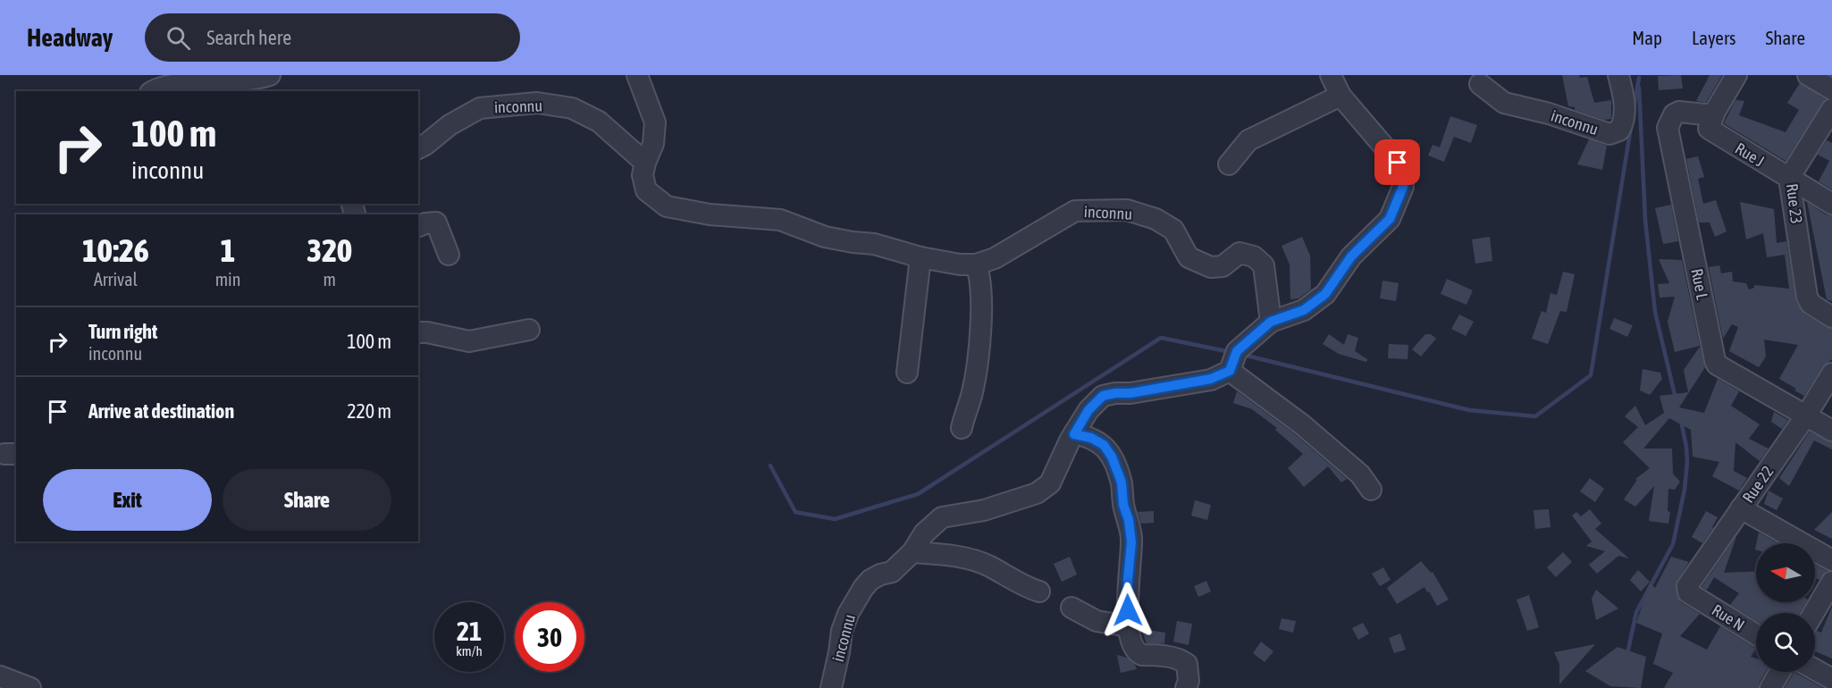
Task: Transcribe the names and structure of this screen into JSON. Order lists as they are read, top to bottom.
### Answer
{
  "streets": {
    "street": [
      "inconnu",
      "Rue J",
      "Rue 23",
      "Rue L",
      "Rue 22",
      "Rue N"
    ]
  },
  "crossings": [
    ["Rue J", "Rue 23"],
    ["Rue J", "Rue L"],
    ["Rue L", "Rue 22"],
    ["Rue 22", "Rue N"]
  ],
  "north": "left",
  "page": {
    "header": "Headway",
    "search": "Search here",
    "nav": ["Map", "Layers", "Share"],
    "turn": ["100 m", "inconnu"],
    "eta": [
      "10:26",
      "Arrival",
      "1",
      "min",
      "320",
      "m"
    ],
    "list": [
      {
        "name": "Turn right",
        "note": "inconnu",
        "value": "100 m"
      },
      {
        "name": "Arrive at destination",
        "value": "220 m"
      }
    ],
    "buttons": ["Exit", "Share"],
    "speed": "21 km/h",
    "limit": "30"
  }
}
